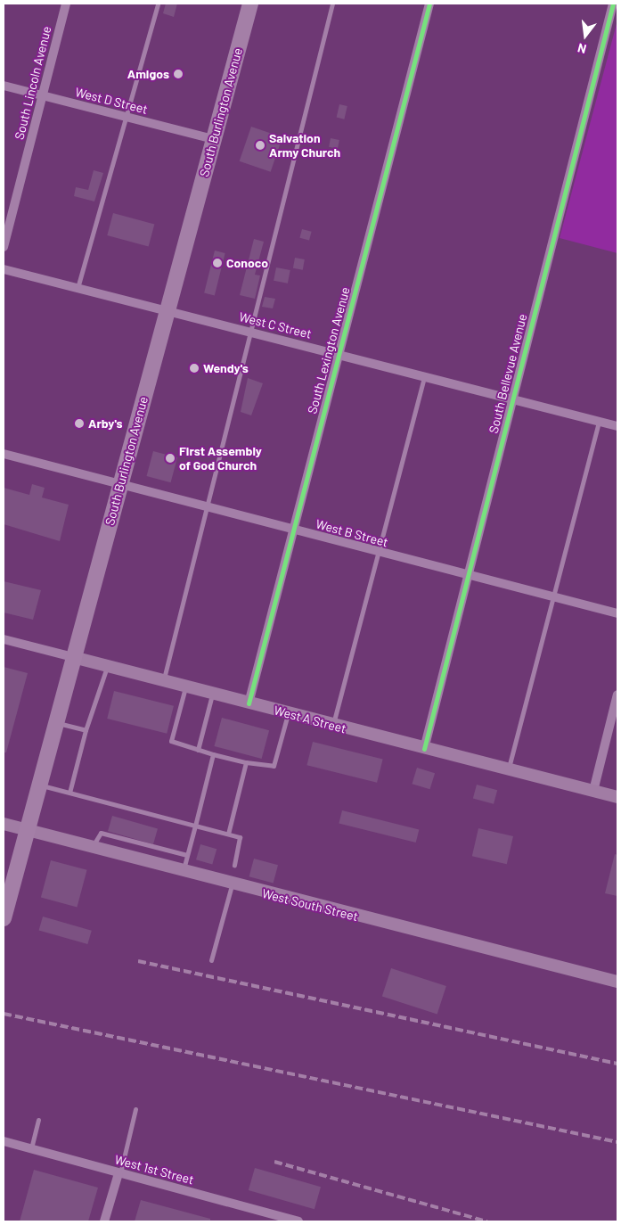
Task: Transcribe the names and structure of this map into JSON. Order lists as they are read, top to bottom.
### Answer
{
  "streets": {
    "highway": ["South Burlington Avenue"],
    "street": [
      "South Lincoln Avenue",
      "West D Street",
      "West C Street",
      "South Lexington Avenue",
      "South Bellevue Avenue",
      "West B Street",
      "West A Street",
      "West South Street",
      "West 1st Street"
    ]
  },
  "crossings": [
    ["South Lincoln Avenue", "West D Street"],
    ["West D Street", "South Burlington Avenue"],
    ["South Burlington Avenue", "West C Street"],
    ["South Burlington Avenue", "West B Street"],
    ["South Burlington Avenue", "West A Street"],
    ["South Burlington Avenue", "West South Street"],
    ["West C Street", "South Lexington Avenue"],
    ["West C Street", "South Bellevue Avenue"],
    ["South Lexington Avenue", "West B Street"],
    ["South Lexington Avenue", "West A Street"],
    ["South Bellevue Avenue", "West B Street"],
    ["South Bellevue Avenue", "West A Street"]
  ],
  "places": [
    "Amigos",
    "Salvation Army Church",
    "Conoco",
    "Wendy's",
    "Arby's",
    "First Assembly of God Church"
  ],
  "north": "bottom"
}
